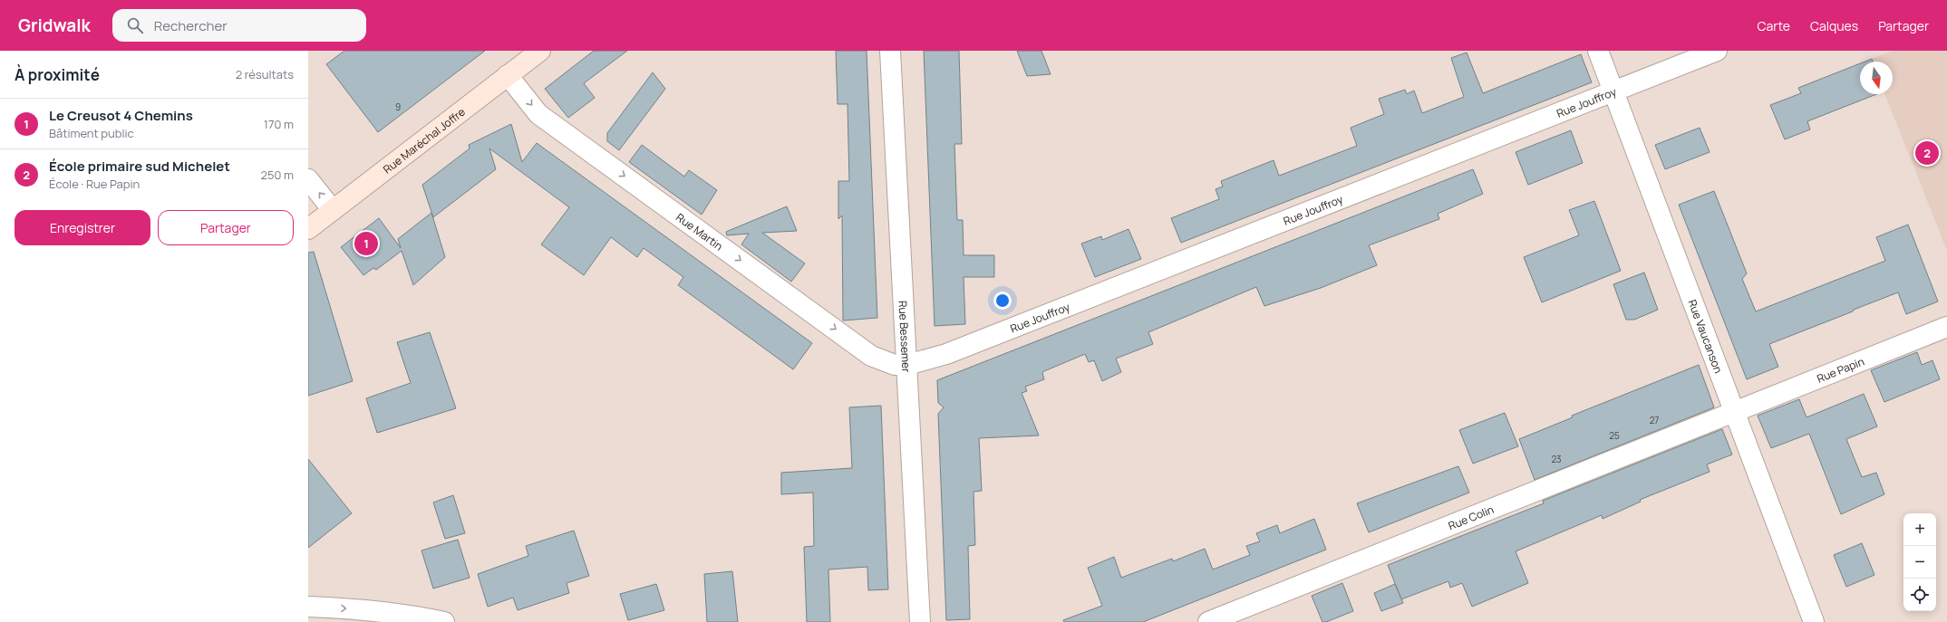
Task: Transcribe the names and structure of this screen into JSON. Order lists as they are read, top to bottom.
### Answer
{
  "streets": {
    "main road": ["Rue Maréchal Joffre"],
    "street": [
      "Rue Jouffroy",
      "Rue Martin",
      "Rue Bessemer",
      "Rue Vaucanson",
      "Rue Papin",
      "Rue Colin"
    ]
  },
  "crossings": [
    ["Rue Jouffroy", "Rue Martin"],
    ["Rue Jouffroy", "Rue Bessemer"],
    ["Rue Jouffroy", "Rue Vaucanson"],
    ["Rue Maréchal Joffre", "Rue Martin"],
    ["Rue Martin", "Rue Bessemer"],
    ["Rue Vaucanson", "Rue Papin"],
    ["Rue Vaucanson", "Rue Colin"],
    ["Rue Papin", "Rue Colin"]
  ],
  "one_way": ["Rue Martin"],
  "house_numbers": [
    "9",
    "27",
    "25",
    "23"
  ],
  "north": "bottom",
  "page": {
    "header": "Gridwalk",
    "search": "Rechercher",
    "nav": ["Carte", "Calques", "Partager"],
    "heading": ["À proximité", "2 résultats"],
    "list": [
      {
        "mark": "1",
        "name": "Le Creusot 4 Chemins",
        "note": "Bâtiment public",
        "value": "170 m"
      },
      {
        "mark": "2",
        "name": "École primaire sud Michelet",
        "note": "École · Rue Papin",
        "value": "250 m"
      }
    ],
    "pins": ["2", "1"],
    "buttons": ["Enregistrer", "Partager"],
    "map_buttons": ["+", "−"]
  }
}
